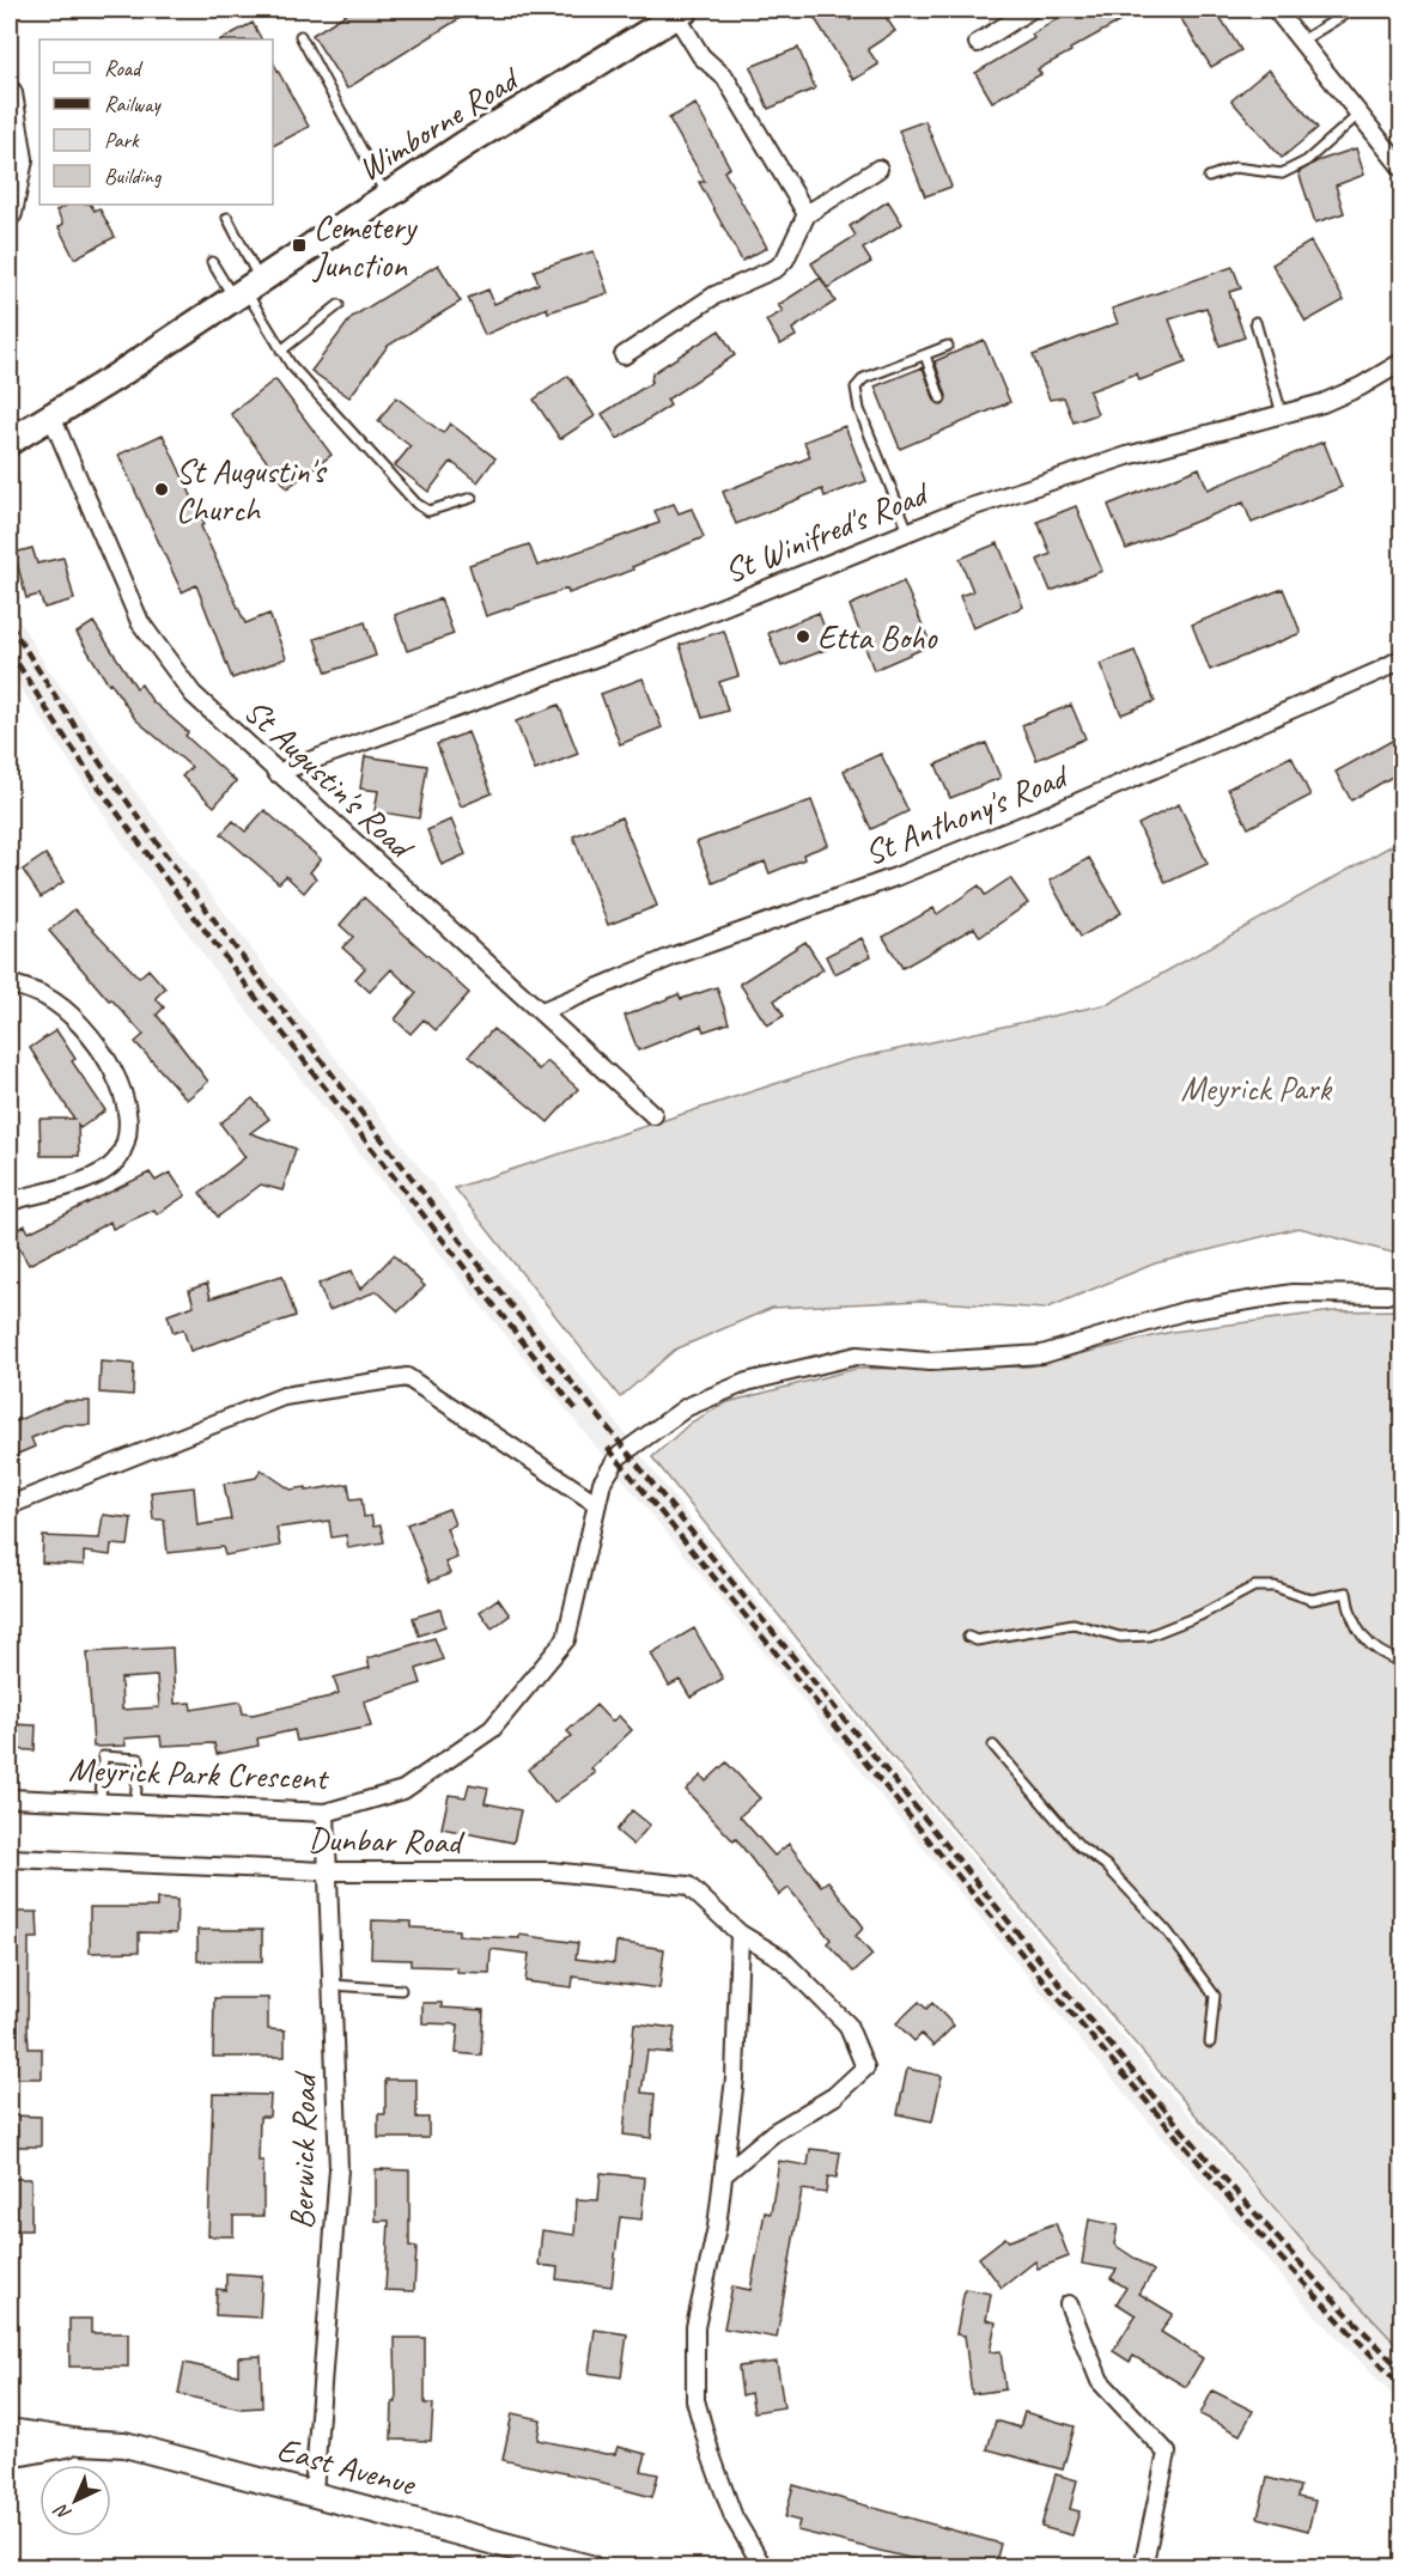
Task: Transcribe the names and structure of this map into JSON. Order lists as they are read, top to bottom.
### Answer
{
  "streets": {
    "main road": ["Wimborne Road"],
    "street": [
      "St Winifred's Road",
      "St Augustin's Road",
      "St Anthony's Road",
      "Meyrick Park Crescent",
      "Dunbar Road",
      "Berwick Road",
      "East Avenue"
    ]
  },
  "crossings": [
    ["Wimborne Road", "St Augustin's Road"],
    ["St Winifred's Road", "St Augustin's Road"],
    ["St Augustin's Road", "St Anthony's Road"],
    ["Meyrick Park Crescent", "Berwick Road"],
    ["Dunbar Road", "Berwick Road"],
    ["Berwick Road", "East Avenue"]
  ],
  "parks": ["Meyrick Park"],
  "places": {
    "transit": ["Cemetery Junction"],
    "other": ["St Augustin's Church", "Etta Boho"]
  },
  "legend": [
    "Road",
    "Railway",
    "Park",
    "Building"
  ],
  "north": "bottom left"
}
